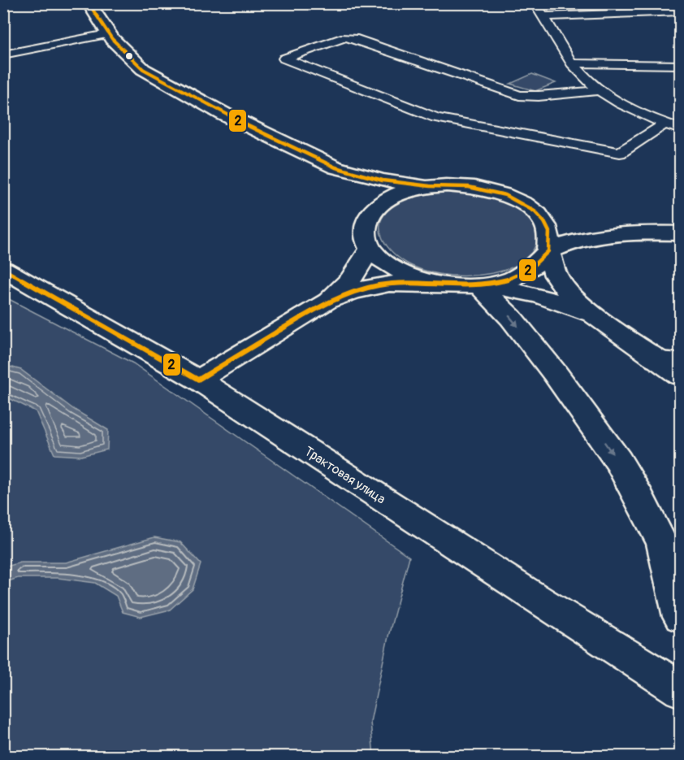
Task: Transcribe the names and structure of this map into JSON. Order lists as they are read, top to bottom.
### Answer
{
  "streets": {
    "street": ["Трактовая улица"]
  },
  "lines": ["transit line 2"]
}
